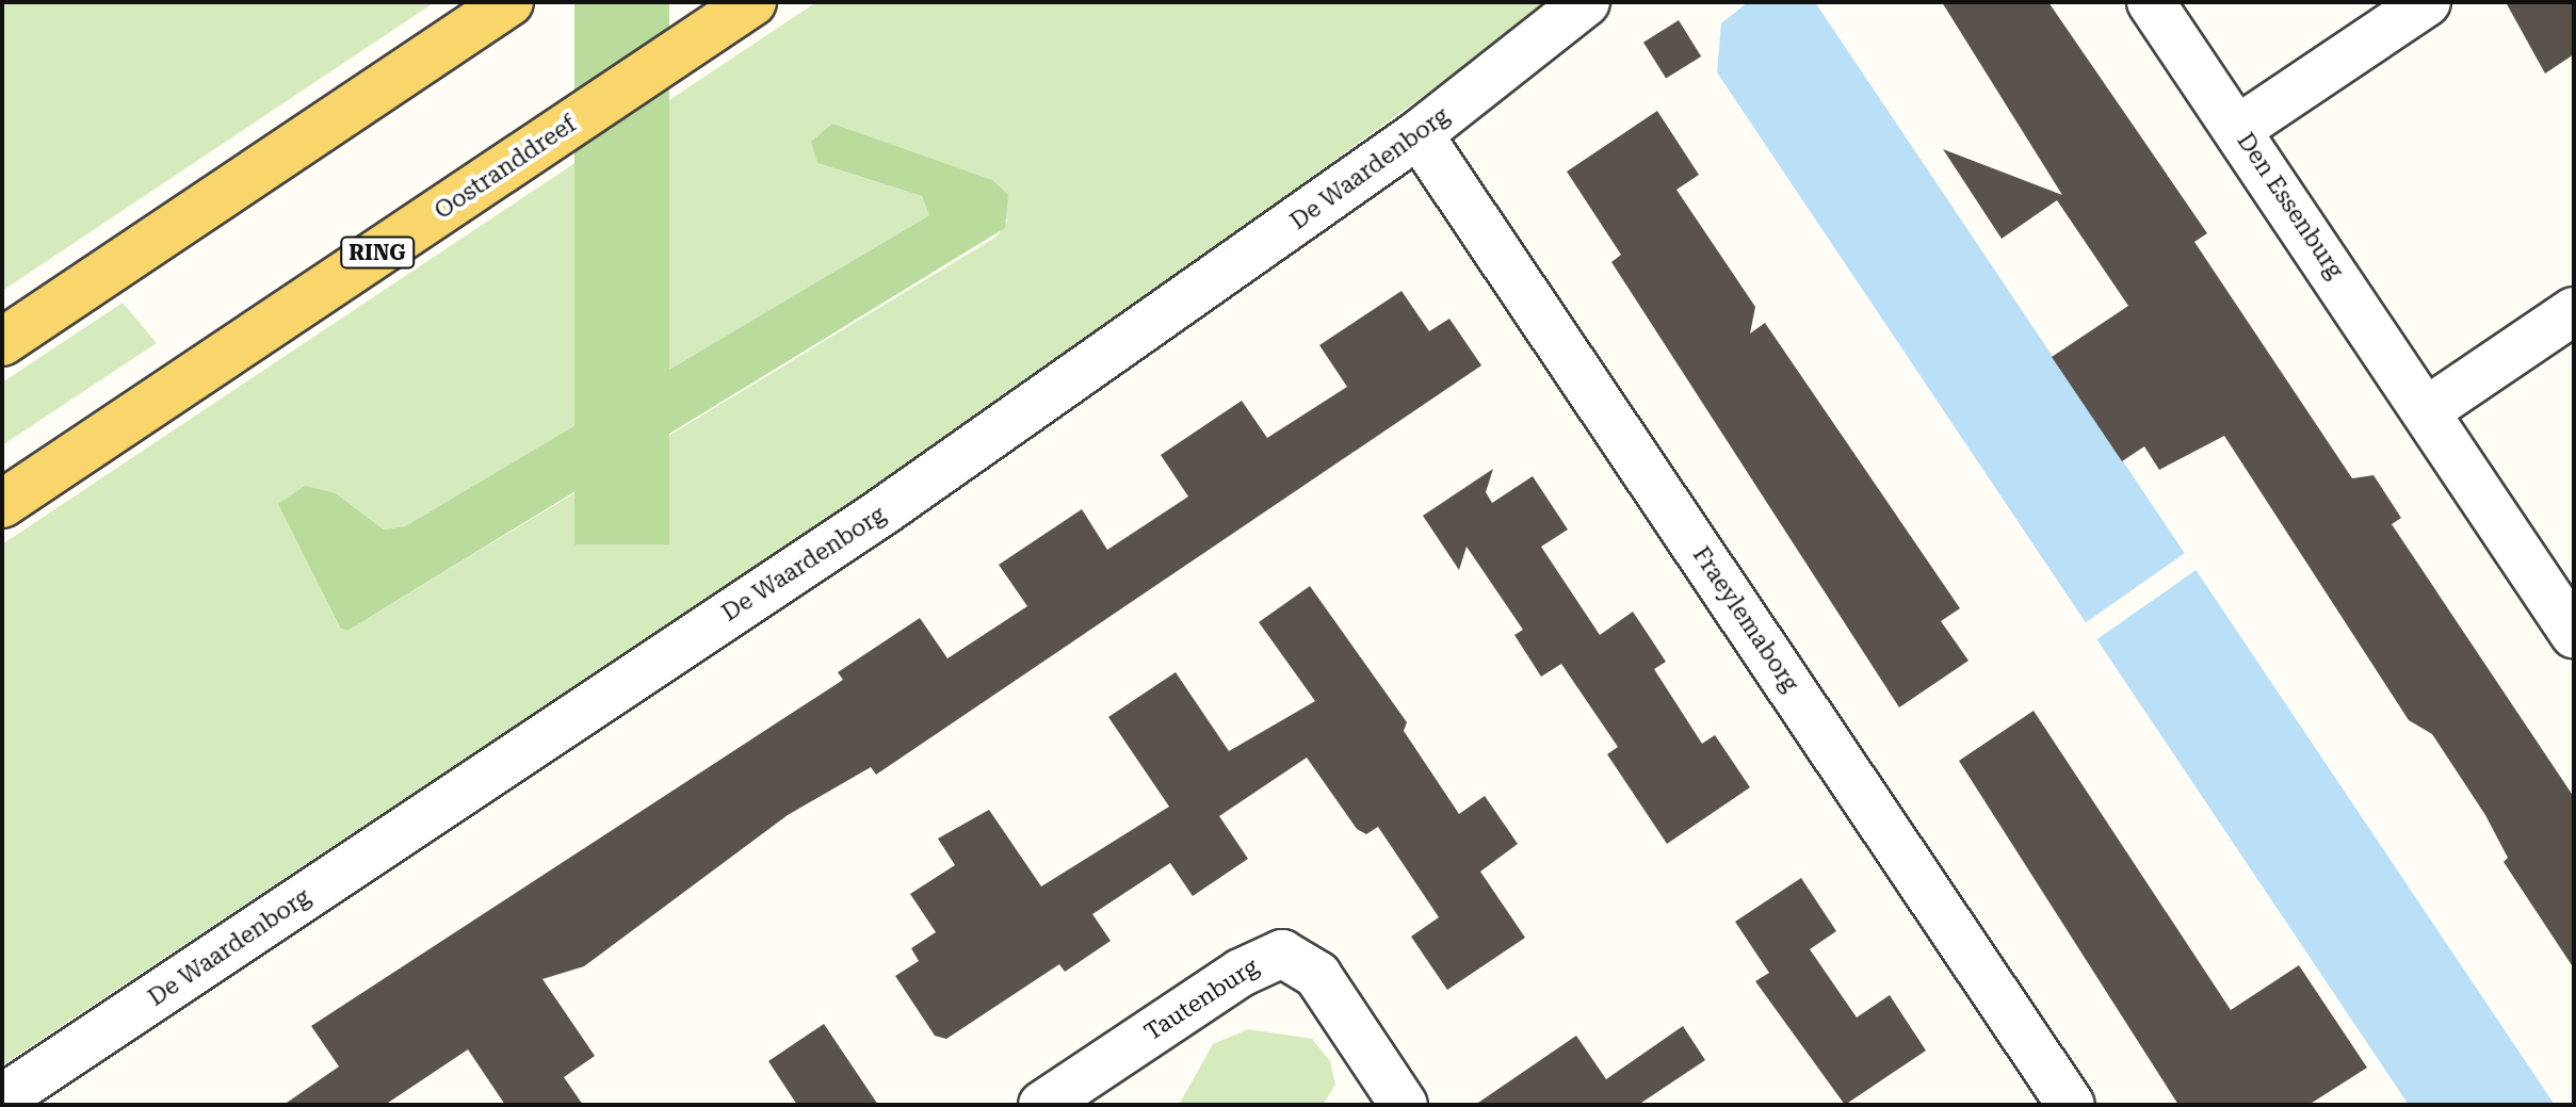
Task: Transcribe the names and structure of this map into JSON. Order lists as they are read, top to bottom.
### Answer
{
  "streets": {
    "main road": ["Oostranddreef", "RING"],
    "street": [
      "De Waardenborg",
      "Den Essenburg",
      "Fraeylemaborg",
      "Tautenburg"
    ]
  },
  "crossings": [
    ["De Waardenborg", "Fraeylemaborg"]
  ]
}
